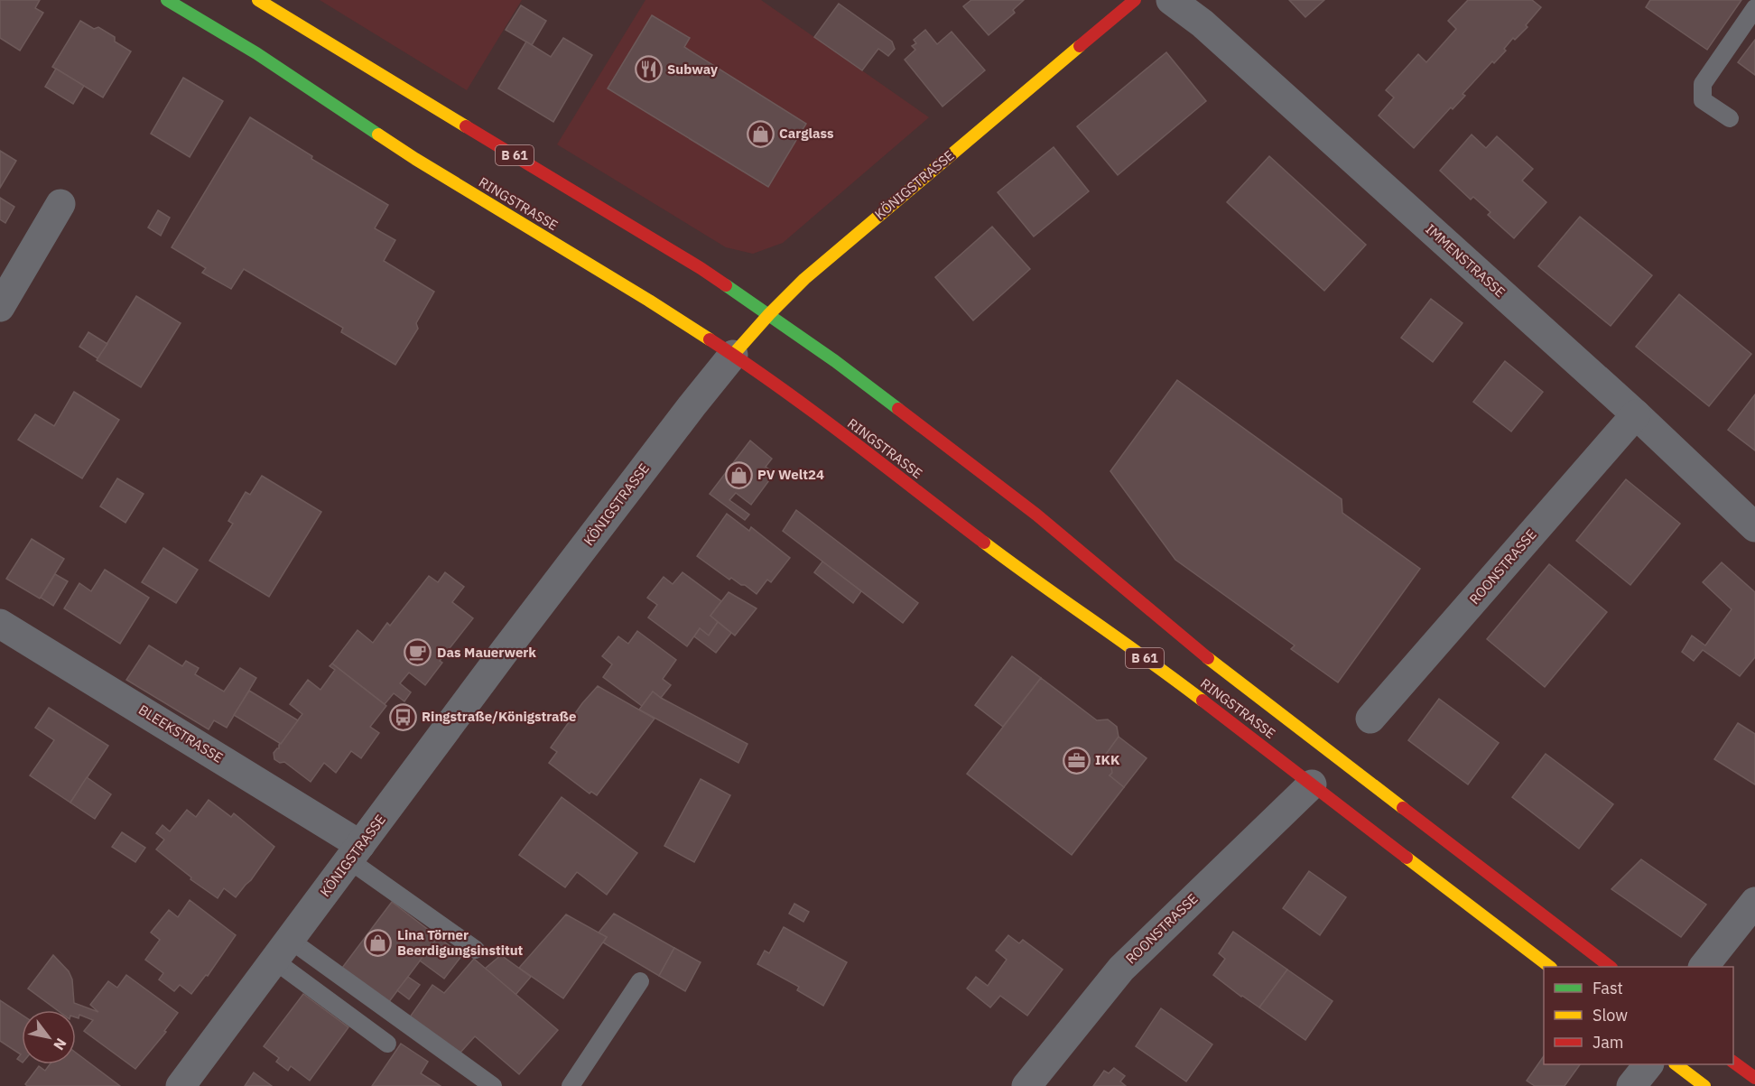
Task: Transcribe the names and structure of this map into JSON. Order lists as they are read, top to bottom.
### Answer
{
  "streets": {
    "main road": ["B 61", "KÖNIGSTRASSE", "RINGSTRASSE"],
    "street": ["IMMENSTRASSE", "ROONSTRASSE", "BLEEKSTRASSE"]
  },
  "crossings": [
    ["KÖNIGSTRASSE", "RINGSTRASSE"],
    ["KÖNIGSTRASSE", "BLEEKSTRASSE"],
    ["RINGSTRASSE", "ROONSTRASSE"],
    ["IMMENSTRASSE", "ROONSTRASSE"]
  ],
  "places": {
    "restaurant": ["Subway"],
    "shop": ["Carglass", "PV Welt24", "Lina Törner Beerdigungsinstitut"],
    "cafe": ["Das Mauerwerk"],
    "bus stop": ["Ringstraße/Königstraße"],
    "office": ["IKK"]
  },
  "legend": ["Fast", "Slow", "Jam"],
  "north": "bottom right"
}
